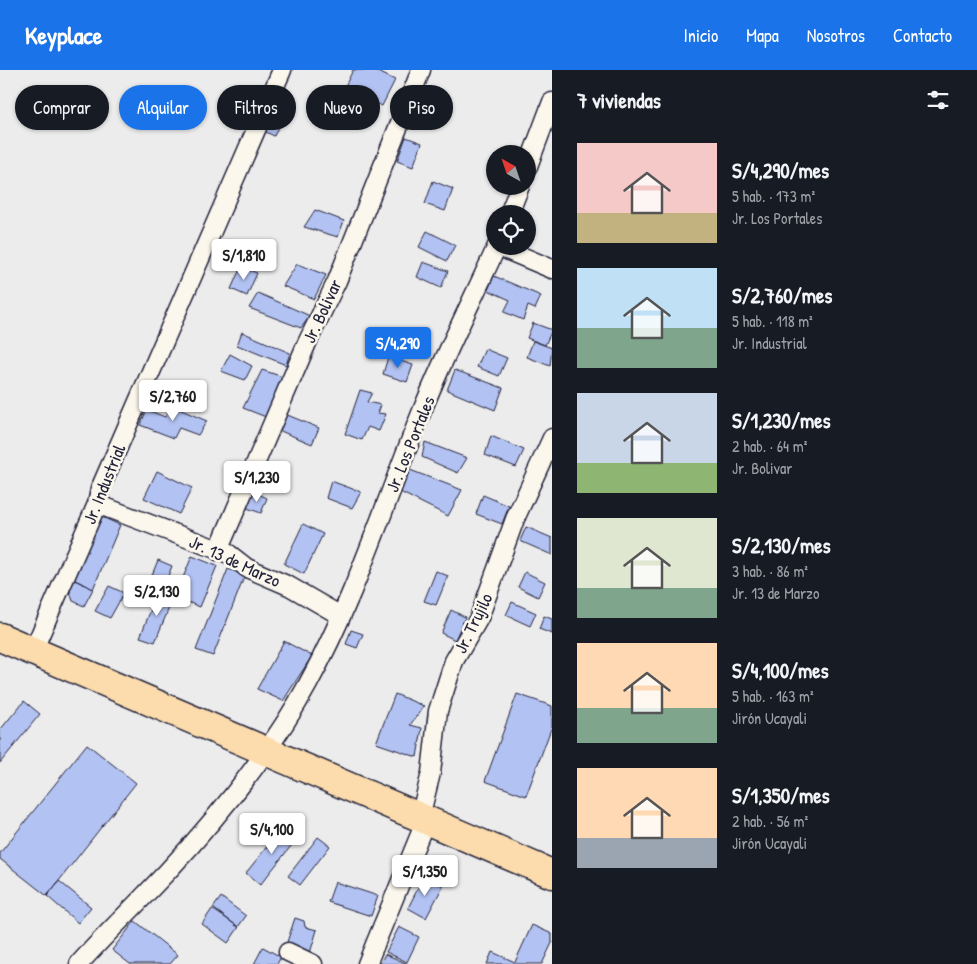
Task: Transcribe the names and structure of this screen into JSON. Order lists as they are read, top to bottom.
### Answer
{
  "streets": {
    "street": [
      "Jr. Bolivar",
      "Jr. Los Portales",
      "Jr. Industrial",
      "Jr. 13 de Marzo",
      "Jr. Trujilo"
    ]
  },
  "crossings": [
    ["Jr. Bolivar", "Jr. 13 de Marzo"],
    ["Jr. Los Portales", "Jr. 13 de Marzo"],
    ["Jr. Industrial", "Jr. 13 de Marzo"]
  ],
  "north": "top left",
  "page": {
    "header": "Keyplace",
    "nav": [
      "Inicio",
      "Mapa",
      "Nosotros",
      "Contacto"
    ],
    "heading": "7 viviendas",
    "chip": [
      "Comprar",
      "Alquilar",
      "Filtros",
      "Nuevo",
      "Piso"
    ],
    "list": [
      {
        "name": "S/4,290/mes",
        "note": "5 hab. · 173 m² · Jr. Los Portales"
      },
      {
        "name": "S/2,760/mes",
        "note": "5 hab. · 118 m² · Jr. Industrial"
      },
      {
        "name": "S/1,230/mes",
        "note": "2 hab. · 64 m² · Jr. Bolivar"
      },
      {
        "name": "S/2,130/mes",
        "note": "3 hab. · 86 m² · Jr. 13 de Marzo"
      },
      {
        "name": "S/4,100/mes",
        "note": "5 hab. · 163 m² · Jirón Ucayali"
      },
      {
        "name": "S/1,350/mes",
        "note": "2 hab. · 56 m² · Jirón Ucayali"
      }
    ],
    "price": [
      "S/1,810",
      "S/4,290",
      "S/2,760",
      "S/1,230",
      "S/2,130",
      "S/4,100",
      "S/1,350"
    ]
  }
}
